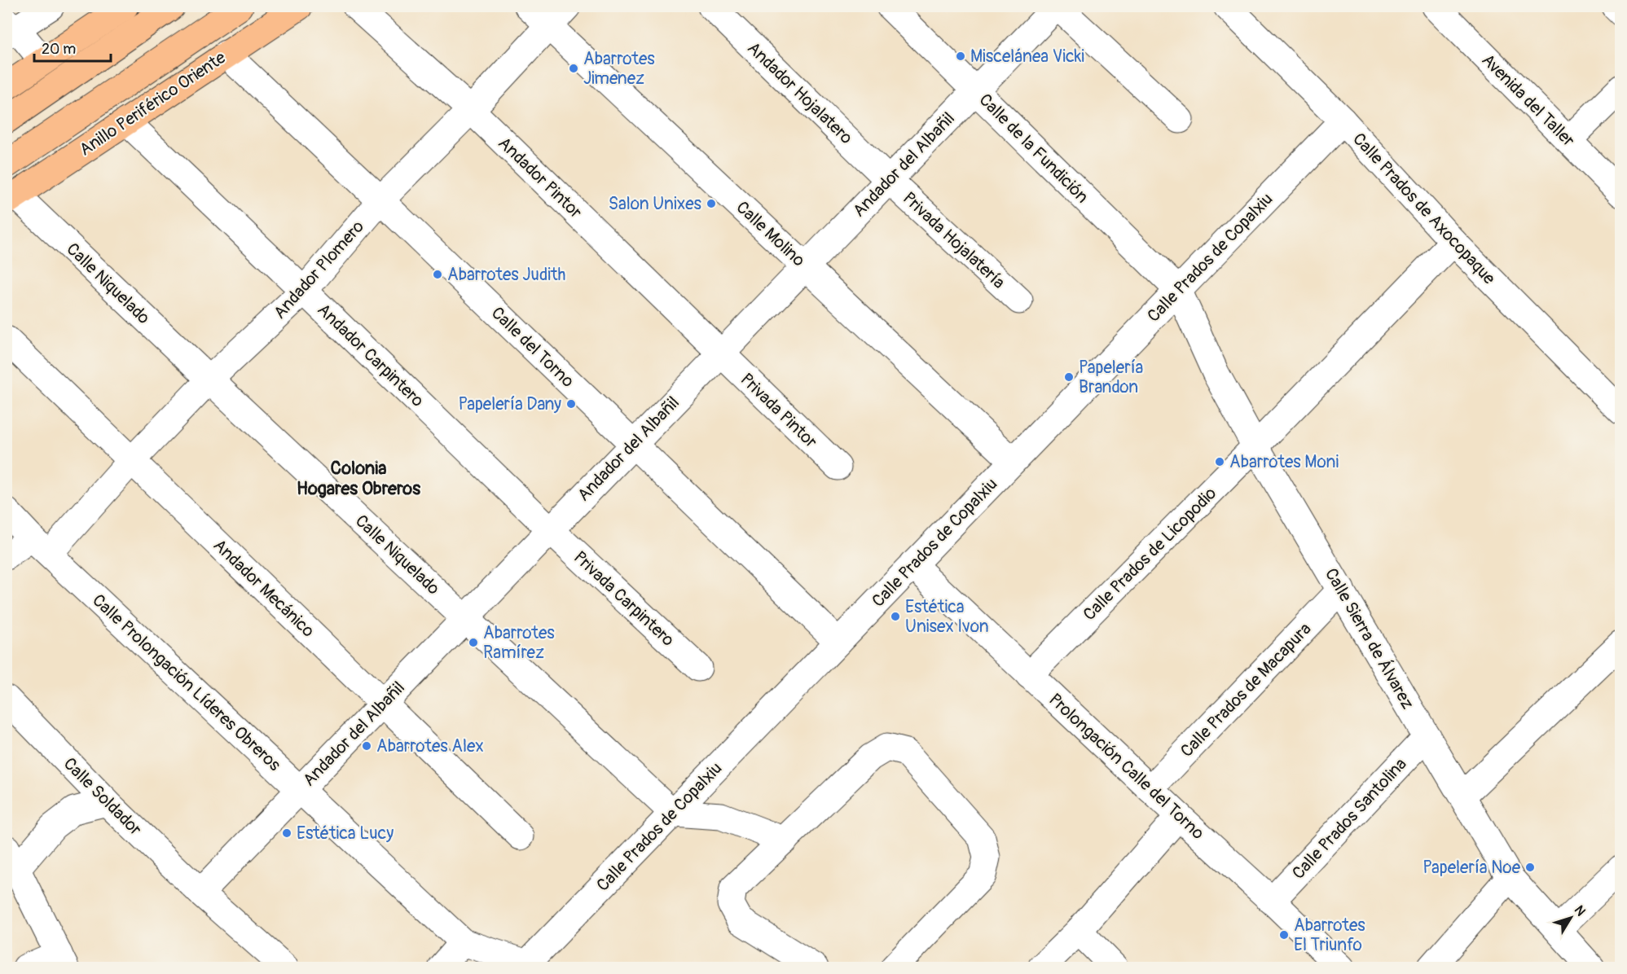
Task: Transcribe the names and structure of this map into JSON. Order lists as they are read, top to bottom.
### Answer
{
  "streets": {
    "main road": ["Anillo Periférico Oriente"],
    "street": [
      "Andador Hojalatero",
      "Avenida del Taller",
      "Calle de la Fundición",
      "Andador del Albañil",
      "Andador Pintor",
      "Calle Prados de Axocopaque",
      "Calle Molino",
      "Privada Hojalatería",
      "Calle Prados de Copalxiu",
      "Andador Plomero",
      "Calle Niquelado",
      "Calle del Torno",
      "Andador Carpintero",
      "Privada Pintor",
      "Calle Prados de Licopodio",
      "Andador Mecánico",
      "Privada Carpintero",
      "Calle Sierra de Álvarez",
      "Calle Prolongación Líderes Obreros",
      "Calle Prados de Macapura",
      "Prolongación Calle del Torno",
      "Calle Soldador",
      "Calle Prados Santolina"
    ]
  },
  "crossings": [
    ["Andador Hojalatero", "Andador del Albañil"],
    ["Andador Hojalatero", "Privada Hojalatería"],
    ["Anillo Periférico Oriente", "Calle Niquelado"],
    ["Anillo Periférico Oriente", "Calle del Torno"],
    ["Anillo Periférico Oriente", "Andador Carpintero"],
    ["Calle de la Fundición", "Andador del Albañil"],
    ["Calle de la Fundición", "Calle Prados de Copalxiu"],
    ["Calle de la Fundición", "Calle Sierra de Álvarez"],
    ["Andador del Albañil", "Andador Pintor"],
    ["Andador del Albañil", "Calle Molino"],
    ["Andador del Albañil", "Privada Hojalatería"],
    ["Andador del Albañil", "Calle Niquelado"],
    ["Andador del Albañil", "Calle del Torno"],
    ["Andador del Albañil", "Andador Carpintero"],
    ["Andador del Albañil", "Privada Pintor"],
    ["Andador del Albañil", "Andador Mecánico"],
    ["Andador del Albañil", "Privada Carpintero"],
    ["Andador del Albañil", "Calle Prolongación Líderes Obreros"],
    ["Andador del Albañil", "Calle Soldador"],
    ["Andador Pintor", "Andador Plomero"],
    ["Andador Pintor", "Privada Pintor"],
    ["Calle Prados de Axocopaque", "Calle Prados de Copalxiu"],
    ["Calle Prados de Axocopaque", "Calle Prados de Licopodio"],
    ["Calle Molino", "Calle Prados de Copalxiu"],
    ["Calle Molino", "Andador Plomero"],
    ["Calle Prados de Copalxiu", "Calle Niquelado"],
    ["Calle Prados de Copalxiu", "Calle del Torno"],
    ["Calle Prados de Copalxiu", "Calle Sierra de Álvarez"],
    ["Calle Prados de Copalxiu", "Calle Prolongación Líderes Obreros"],
    ["Calle Prados de Copalxiu", "Prolongación Calle del Torno"],
    ["Andador Plomero", "Calle Niquelado"],
    ["Andador Plomero", "Calle del Torno"],
    ["Andador Plomero", "Andador Carpintero"],
    ["Andador Plomero", "Andador Mecánico"],
    ["Andador Plomero", "Calle Prolongación Líderes Obreros"],
    ["Andador Carpintero", "Privada Carpintero"],
    ["Calle Prados de Licopodio", "Calle Sierra de Álvarez"],
    ["Calle Prados de Licopodio", "Prolongación Calle del Torno"],
    ["Calle Sierra de Álvarez", "Calle Prados de Macapura"],
    ["Calle Sierra de Álvarez", "Calle Prados Santolina"],
    ["Calle Prados de Macapura", "Prolongación Calle del Torno"],
    ["Prolongación Calle del Torno", "Calle Prados Santolina"]
  ],
  "districts": ["Colonia Hogares Obreros"],
  "places": [
    "Miscelánea Vicki",
    "Abarrotes Jimenez",
    "Salon Unixes",
    "Abarrotes Judith",
    "Papelería Brandon",
    "Papelería Dany",
    "Abarrotes Moni",
    "Estética Unisex Ivon",
    "Abarrotes Ramírez",
    "Abarrotes Alex",
    "Estética Lucy",
    "Papelería Noe",
    "Abarrotes El Triunfo"
  ],
  "scale_bar": "20 m",
  "north": "top right"
}
